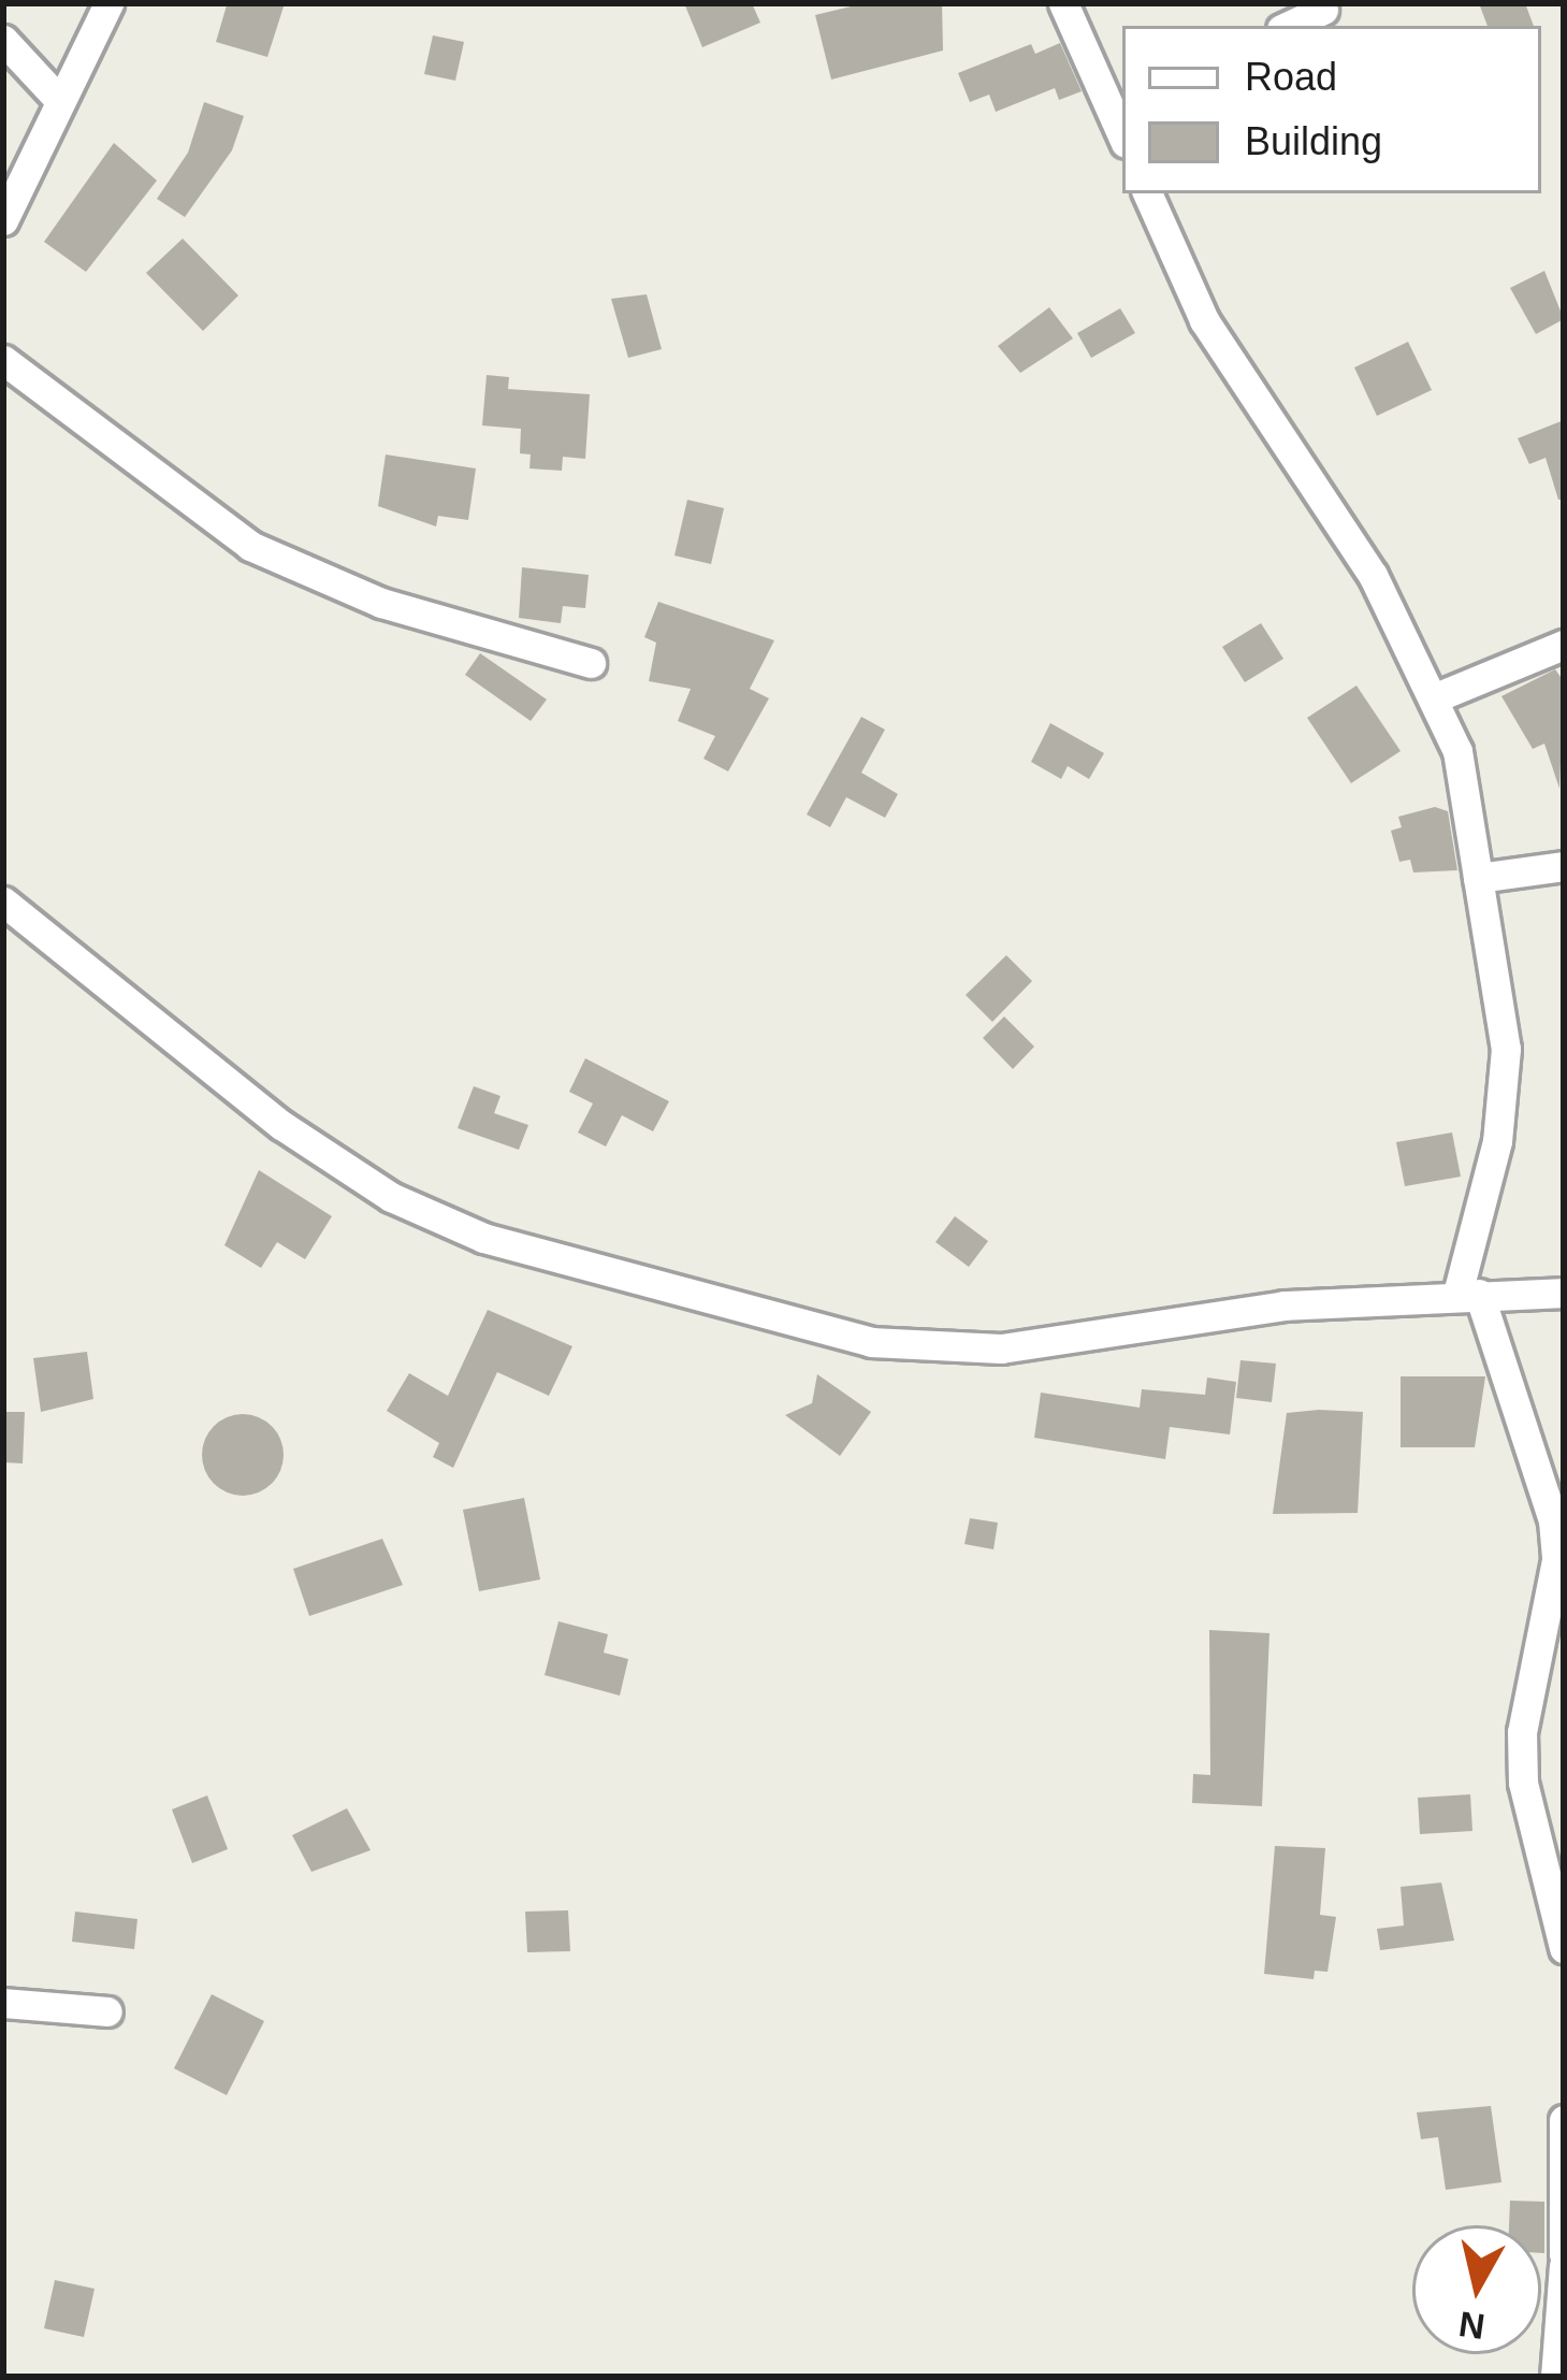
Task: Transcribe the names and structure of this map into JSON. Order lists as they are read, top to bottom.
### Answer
{
  "legend": ["Road", "Building"],
  "north": "bottom"
}
